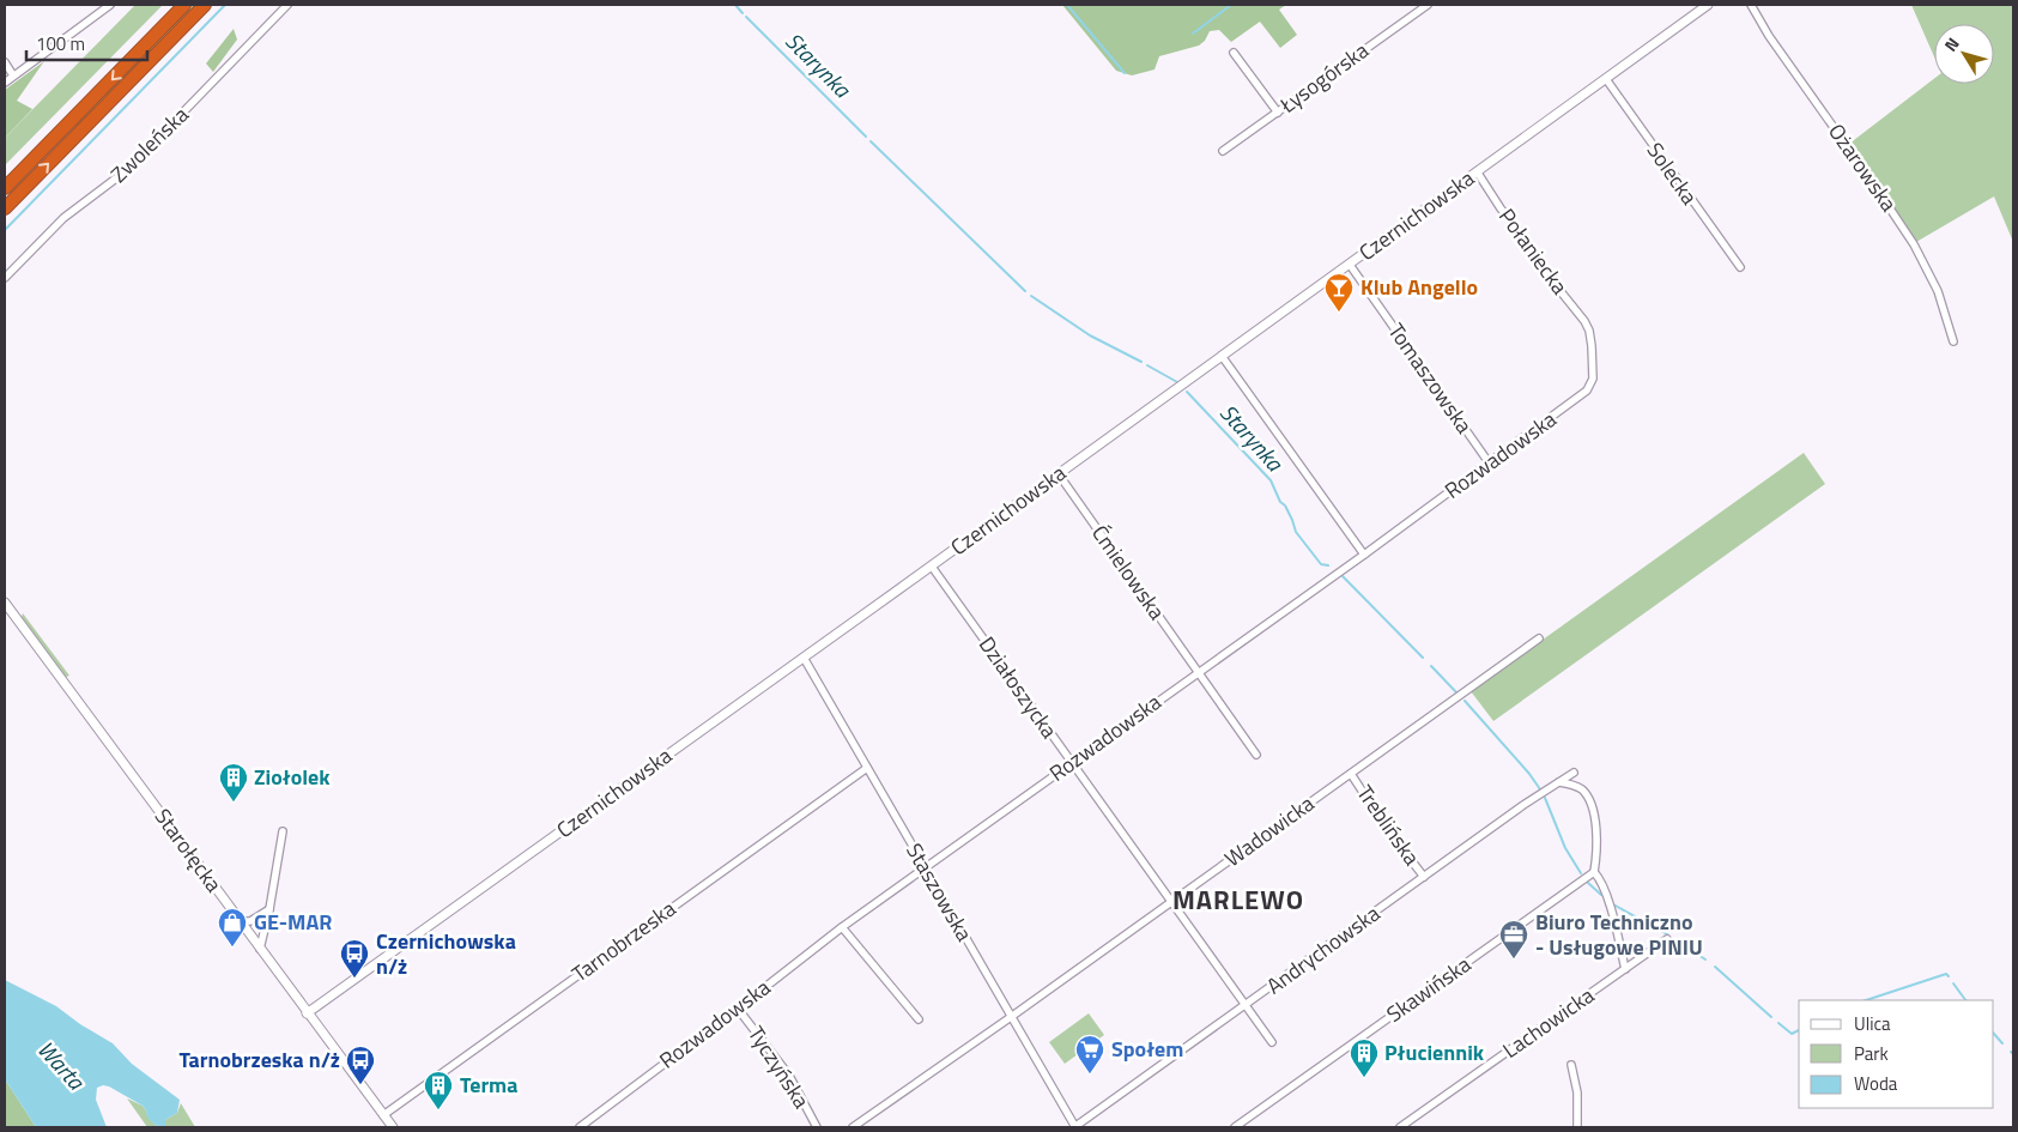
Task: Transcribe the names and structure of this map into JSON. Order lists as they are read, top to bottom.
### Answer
{
  "streets": {
    "street": [
      "Łysogórska",
      "Zwoleńska",
      "Ożarowska",
      "Solecka",
      "Czernichowska",
      "Połaniecka",
      "Tomaszowska",
      "Rozwadowska",
      "Ćmielowska",
      "Działoszycka",
      "Treblińska",
      "Wadowicka",
      "Starołęcka",
      "Staszowska",
      "Tarnobrzeska",
      "Andrychowska",
      "Skawińska",
      "Lachowicka",
      "Tyczyńska"
    ]
  },
  "crossings": [
    ["Solecka", "Czernichowska"],
    ["Czernichowska", "Połaniecka"],
    ["Czernichowska", "Tomaszowska"],
    ["Czernichowska", "Ćmielowska"],
    ["Czernichowska", "Działoszycka"],
    ["Czernichowska", "Starołęcka"],
    ["Czernichowska", "Staszowska"],
    ["Połaniecka", "Rozwadowska"],
    ["Tomaszowska", "Rozwadowska"],
    ["Rozwadowska", "Ćmielowska"],
    ["Rozwadowska", "Działoszycka"],
    ["Rozwadowska", "Staszowska"],
    ["Rozwadowska", "Tyczyńska"],
    ["Działoszycka", "Wadowicka"],
    ["Działoszycka", "Andrychowska"],
    ["Treblińska", "Wadowicka"],
    ["Treblińska", "Andrychowska"],
    ["Wadowicka", "Staszowska"],
    ["Starołęcka", "Tarnobrzeska"],
    ["Staszowska", "Tarnobrzeska"],
    ["Staszowska", "Andrychowska"]
  ],
  "districts": ["MARLEWO"],
  "water": ["Starynka", "Warta"],
  "places": {
    "bar": ["Klub Angello"],
    "building": ["Ziołolek", "Płuciennik", "Terma"],
    "shop": ["GE-MAR"],
    "office": ["Biuro Techniczno - Usługowe PINIU"],
    "bus stop": ["Czernichowska n/ż", "Tarnobrzeska n/ż"],
    "supermarket": ["Społem"]
  },
  "legend": ["Ulica", "Park", "Woda"],
  "scale_bar": "100 m",
  "north": "top left"
}
